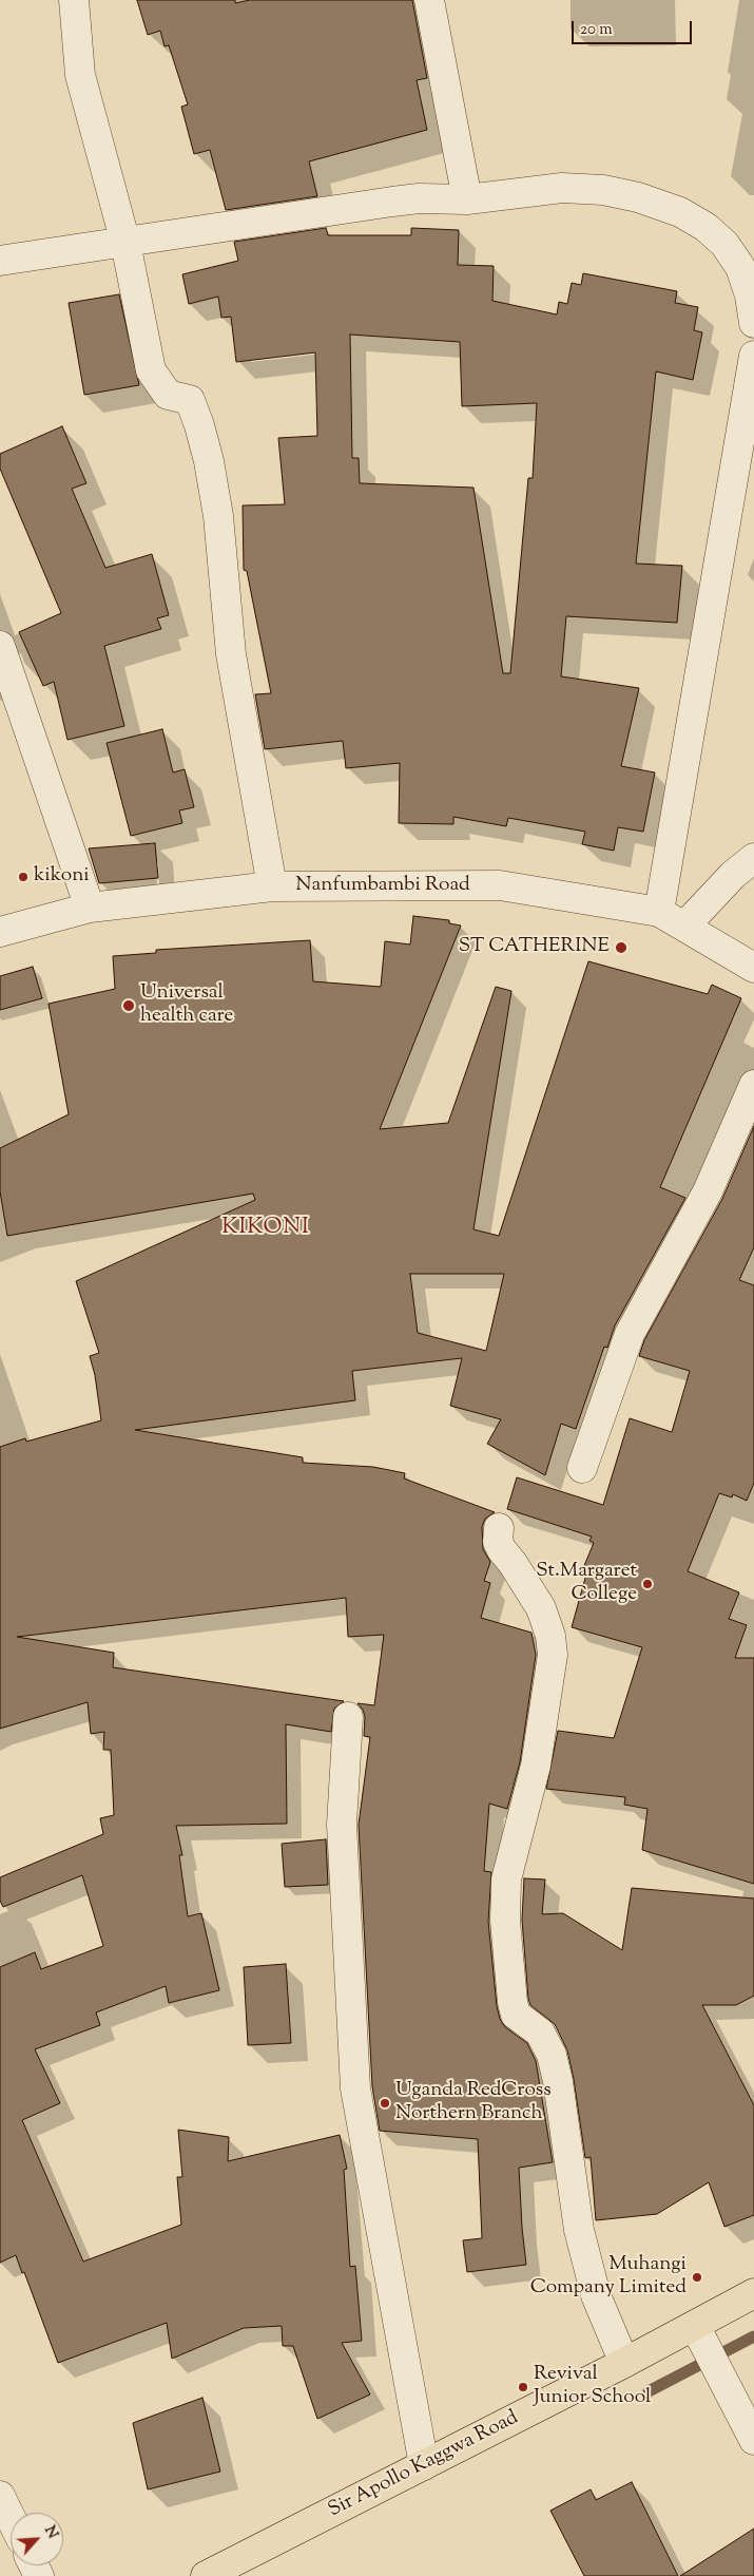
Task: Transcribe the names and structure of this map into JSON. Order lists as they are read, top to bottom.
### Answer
{
  "streets": {
    "main road": ["Sir Apollo Kaggwa Road"],
    "street": ["Nanfumbambi Road"]
  },
  "districts": ["KIKONI"],
  "places": [
    "kikoni",
    "ST CATHERINE",
    "Universal health care",
    "St.Margaret College",
    "Uganda RedCross Northern Branch",
    "Muhangi Company Limited",
    "Revival Junior School"
  ],
  "scale_bar": "20 m",
  "north": "top right"
}
